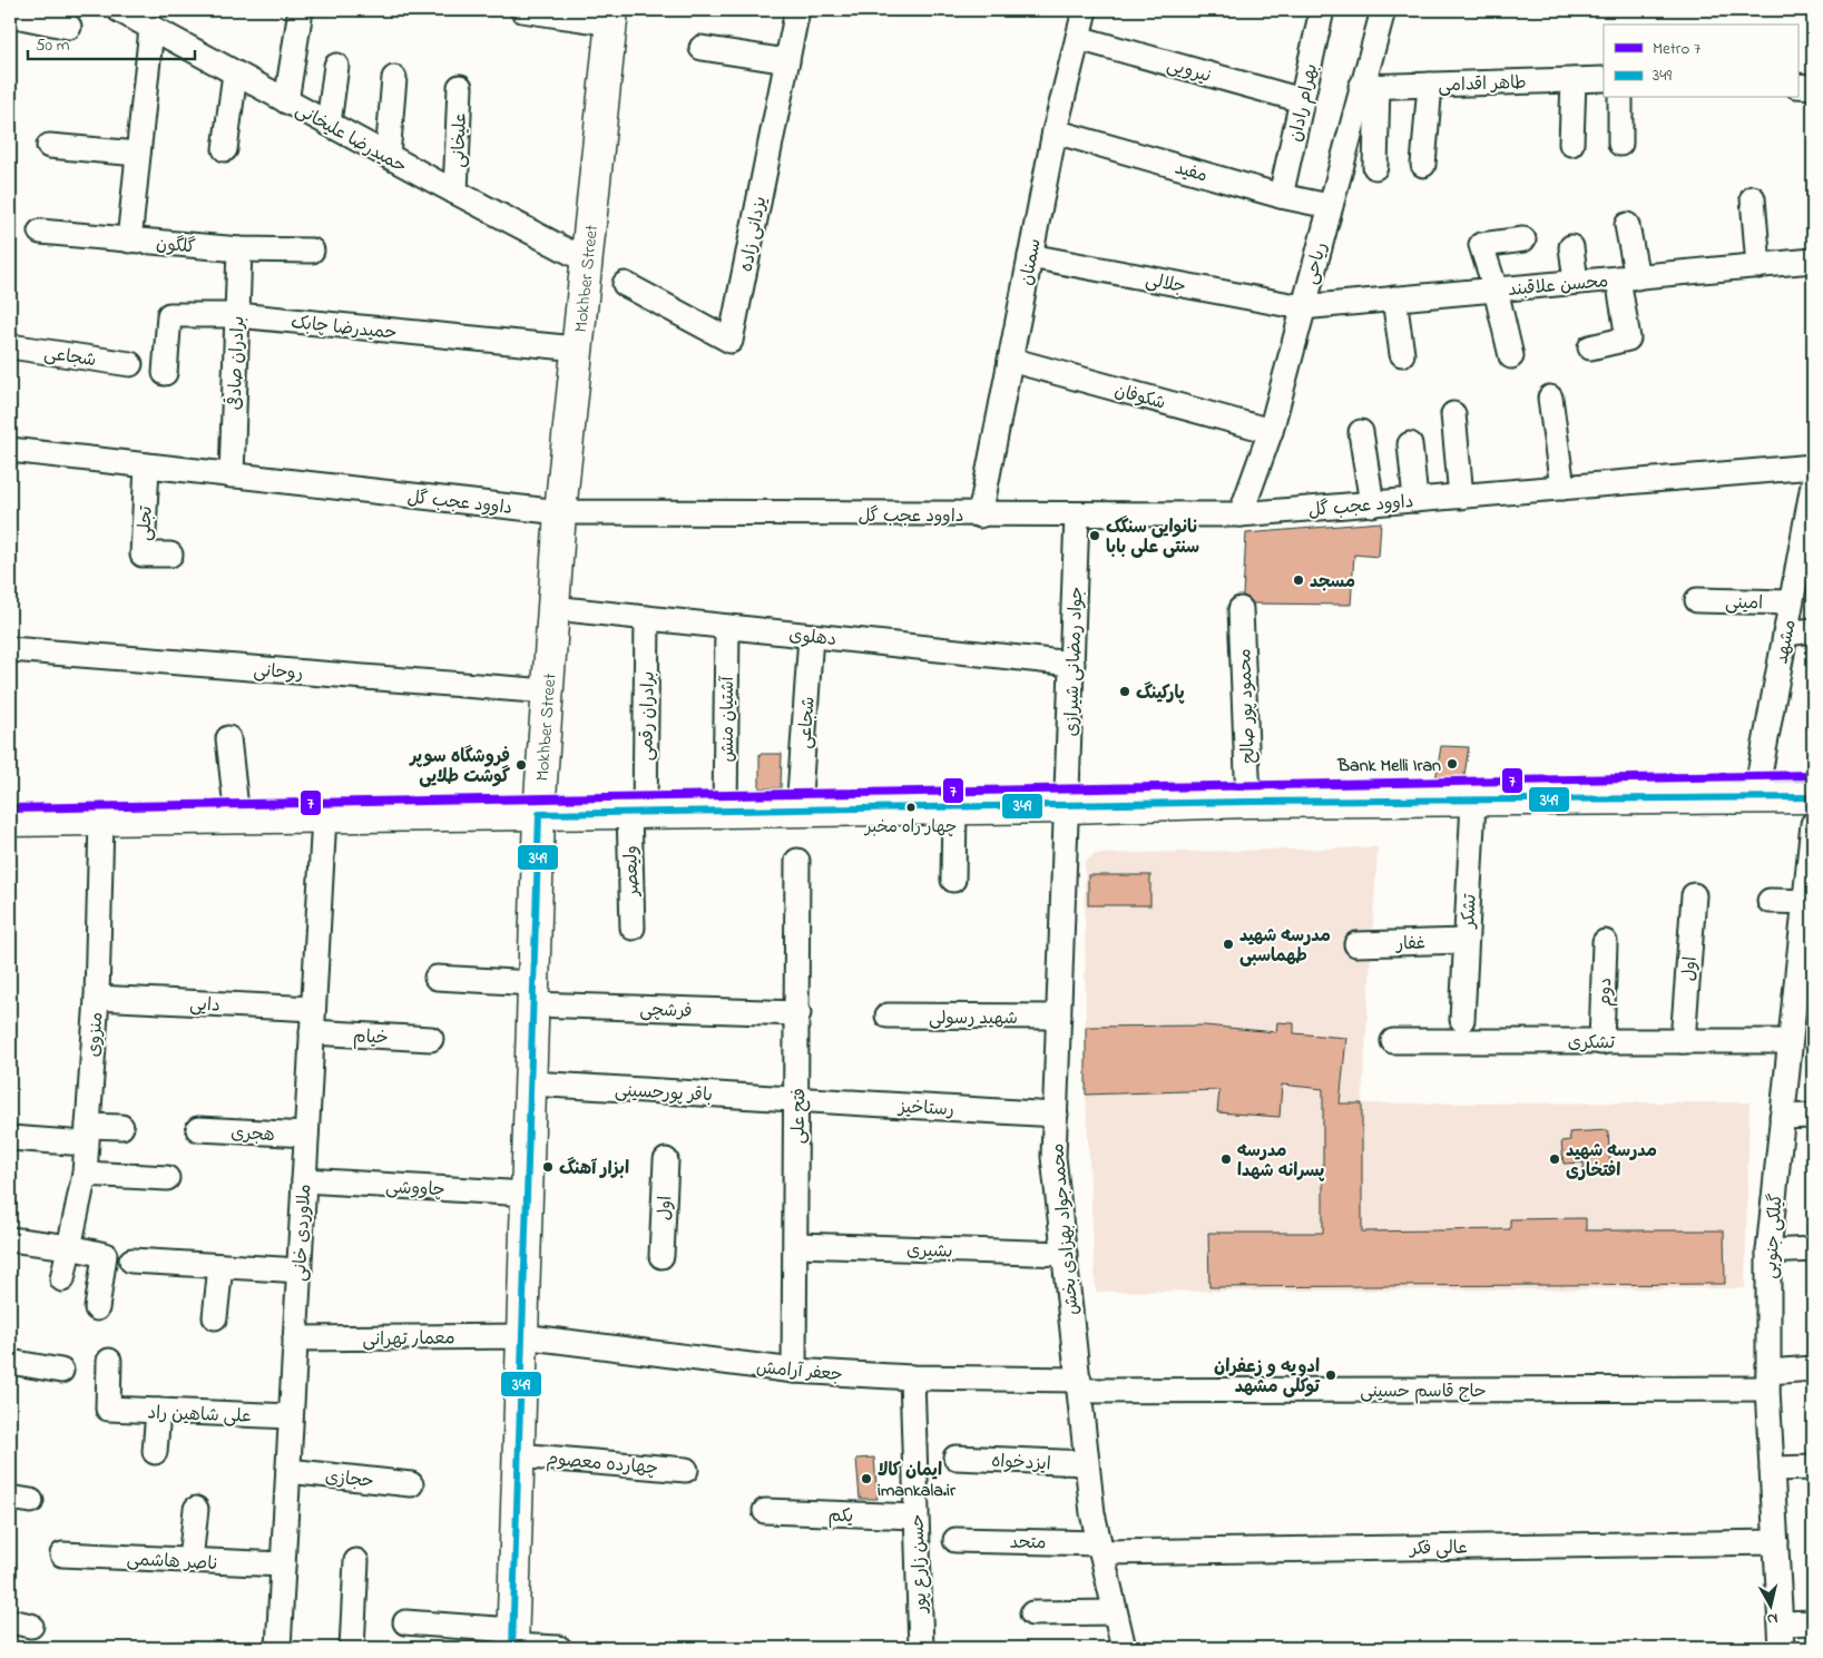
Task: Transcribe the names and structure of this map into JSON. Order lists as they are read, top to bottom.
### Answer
{
  "streets": {
    "main road": ["Mokhber Street"],
    "street": [
      "نیرویی",
      "طاهر اقدامی",
      "بهرام رادان",
      "حمیدرضا علیخانی",
      "علیخانی",
      "مفید",
      "یزدانی زاده",
      "گلگون",
      "سمنان",
      "ریاحی",
      "جلالی",
      "محسن علاقبند",
      "حمیدرضا چابک",
      "شجاعی",
      "برادران صادقی",
      "شکوفان",
      "داوود عجب گل",
      "تجلی",
      "امینی",
      "دهلوی",
      "مشهد",
      "جواد رمضانی شیرازی",
      "روحانی",
      "محمود پور صالح",
      "برادران رقمی",
      "آشتیان منش",
      "ولیعصر",
      "تشکر",
      "غفار",
      "اول",
      "دوم",
      "دایی",
      "فرشچی",
      "شهید رسولی",
      "منزوی",
      "خیام",
      "تشکری",
      "باقر پورحسینی",
      "رستاخیز",
      "فتح علی",
      "هجری",
      "چاووشی",
      "محمدجواد بهزادی بخش",
      "ملاوردی خانی",
      "گیلکی جنوبی",
      "بشیری",
      "معمار تهرانی",
      "جعفر آرامش",
      "حاج قاسم حسینی",
      "علی شاهین راد",
      "ایزدخواه",
      "چهارده معصوم",
      "حجازی",
      "یکم",
      "متحد",
      "عالی فکر",
      "ناصر هاشمی",
      "حسن زارع پور"
    ]
  },
  "crossings": [
    ["نیرویی", "بهرام رادان"],
    ["نیرویی", "سمنان"],
    ["طاهر اقدامی", "ریاحی"],
    ["بهرام رادان", "مفید"],
    ["حمیدرضا علیخانی", "علیخانی"],
    ["حمیدرضا علیخانی", "Mokhber Street"],
    ["مفید", "سمنان"],
    ["مفید", "ریاحی"],
    ["گلگون", "برادران صادقی"],
    ["سمنان", "جلالی"],
    ["سمنان", "شکوفان"],
    ["سمنان", "داوود عجب گل"],
    ["ریاحی", "جلالی"],
    ["ریاحی", "محسن علاقبند"],
    ["ریاحی", "شکوفان"],
    ["ریاحی", "داوود عجب گل"],
    ["Mokhber Street", "حمیدرضا چابک"],
    ["Mokhber Street", "داوود عجب گل"],
    ["Mokhber Street", "دهلوی"],
    ["Mokhber Street", "روحانی"],
    ["Mokhber Street", "فرشچی"],
    ["Mokhber Street", "باقر پورحسینی"],
    ["Mokhber Street", "چاووشی"],
    ["Mokhber Street", "معمار تهرانی"],
    ["Mokhber Street", "جعفر آرامش"],
    ["Mokhber Street", "چهارده معصوم"],
    ["جلالی", "محسن علاقبند"],
    ["حمیدرضا چابک", "برادران صادقی"],
    ["شجاعی", "دهلوی"],
    ["برادران صادقی", "داوود عجب گل"],
    ["داوود عجب گل", "تجلی"],
    ["داوود عجب گل", "جواد رمضانی شیرازی"],
    ["امینی", "مشهد"],
    ["دهلوی", "جواد رمضانی شیرازی"],
    ["دهلوی", "برادران رقمی"],
    ["دهلوی", "آشتیان منش"],
    ["جواد رمضانی شیرازی", "محمدجواد بهزادی بخش"],
    ["برادران رقمی", "ولیعصر"],
    ["تشکر", "غفار"],
    ["اول", "تشکری"],
    ["دوم", "تشکری"],
    ["دایی", "منزوی"],
    ["دایی", "ملاوردی خانی"],
    ["فرشچی", "فتح علی"],
    ["شهید رسولی", "محمدجواد بهزادی بخش"],
    ["خیام", "ملاوردی خانی"],
    ["تشکری", "گیلکی جنوبی"],
    ["باقر پورحسینی", "رستاخیز"],
    ["باقر پورحسینی", "فتح علی"],
    ["رستاخیز", "فتح علی"],
    ["رستاخیز", "محمدجواد بهزادی بخش"],
    ["فتح علی", "بشیری"],
    ["فتح علی", "جعفر آرامش"],
    ["هجری", "ملاوردی خانی"],
    ["چاووشی", "ملاوردی خانی"],
    ["محمدجواد بهزادی بخش", "بشیری"],
    ["محمدجواد بهزادی بخش", "جعفر آرامش"],
    ["محمدجواد بهزادی بخش", "حاج قاسم حسینی"],
    ["محمدجواد بهزادی بخش", "ایزدخواه"],
    ["محمدجواد بهزادی بخش", "متحد"],
    ["محمدجواد بهزادی بخش", "عالی فکر"],
    ["ملاوردی خانی", "معمار تهرانی"],
    ["ملاوردی خانی", "علی شاهین راد"],
    ["ملاوردی خانی", "حجازی"],
    ["ملاوردی خانی", "ناصر هاشمی"],
    ["گیلکی جنوبی", "حاج قاسم حسینی"],
    ["گیلکی جنوبی", "عالی فکر"],
    ["معمار تهرانی", "جعفر آرامش"],
    ["جعفر آرامش", "حاج قاسم حسینی"],
    ["جعفر آرامش", "حسن زارع پور"],
    ["یکم", "حسن زارع پور"],
    ["متحد", "عالی فکر"]
  ],
  "places": [
    "نانوایی سنگک سنتی علی بابا",
    "مسجد",
    "پارکینگ",
    "Bank Melli Iran",
    "فروشگاه سوپر گوشت طلایی",
    "چهار راه مخبر",
    "مدرسه شهید طهماسبی",
    "مدرسه پسرانه شهدا",
    "مدرسه شهید افتخاری",
    "ابزار آهنگ",
    "ادویه و زعفران توکلی مشهد",
    "ایمان کالا imankala.ir"
  ],
  "lines": ["metro line 7", "transit line 349"],
  "legend": ["Metro 7", "349"],
  "scale_bar": "50 m",
  "north": "bottom"
}
